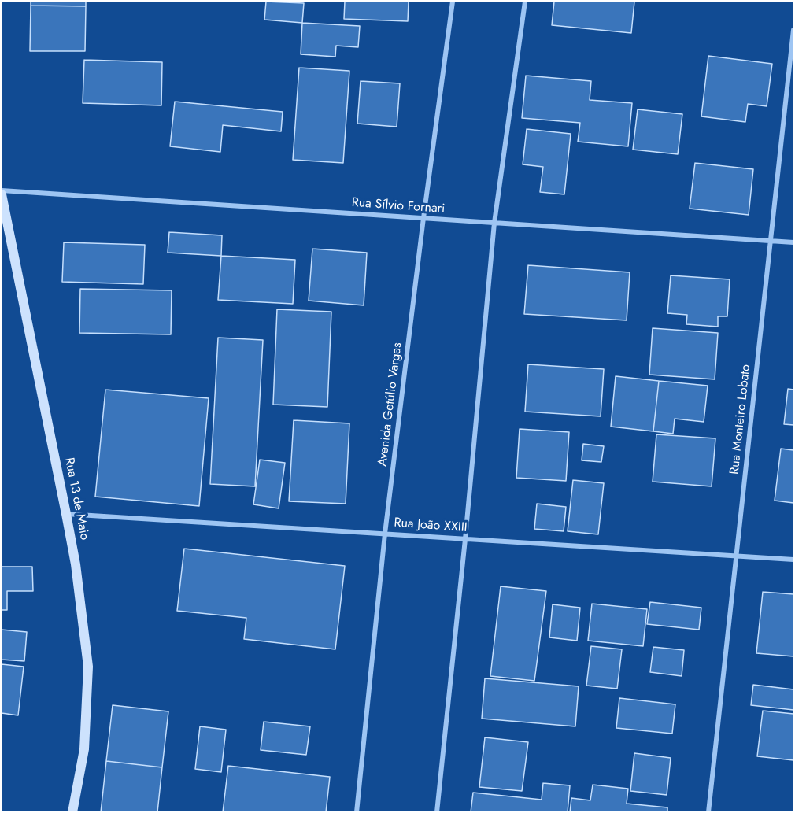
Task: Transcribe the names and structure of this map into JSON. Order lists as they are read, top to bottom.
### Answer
{
  "streets": {
    "main road": ["Rua 13 de Maio"],
    "street": [
      "Rua Sílvio Fornari",
      "Avenida Getúlio Vargas",
      "Rua Monteiro Lobato",
      "Rua João XXIII"
    ]
  },
  "crossings": [
    ["Rua Sílvio Fornari", "Avenida Getúlio Vargas"],
    ["Rua Sílvio Fornari", "Rua Monteiro Lobato"],
    ["Avenida Getúlio Vargas", "Rua João XXIII"],
    ["Rua Monteiro Lobato", "Rua João XXIII"],
    ["Rua 13 de Maio", "Rua João XXIII"]
  ]
}
